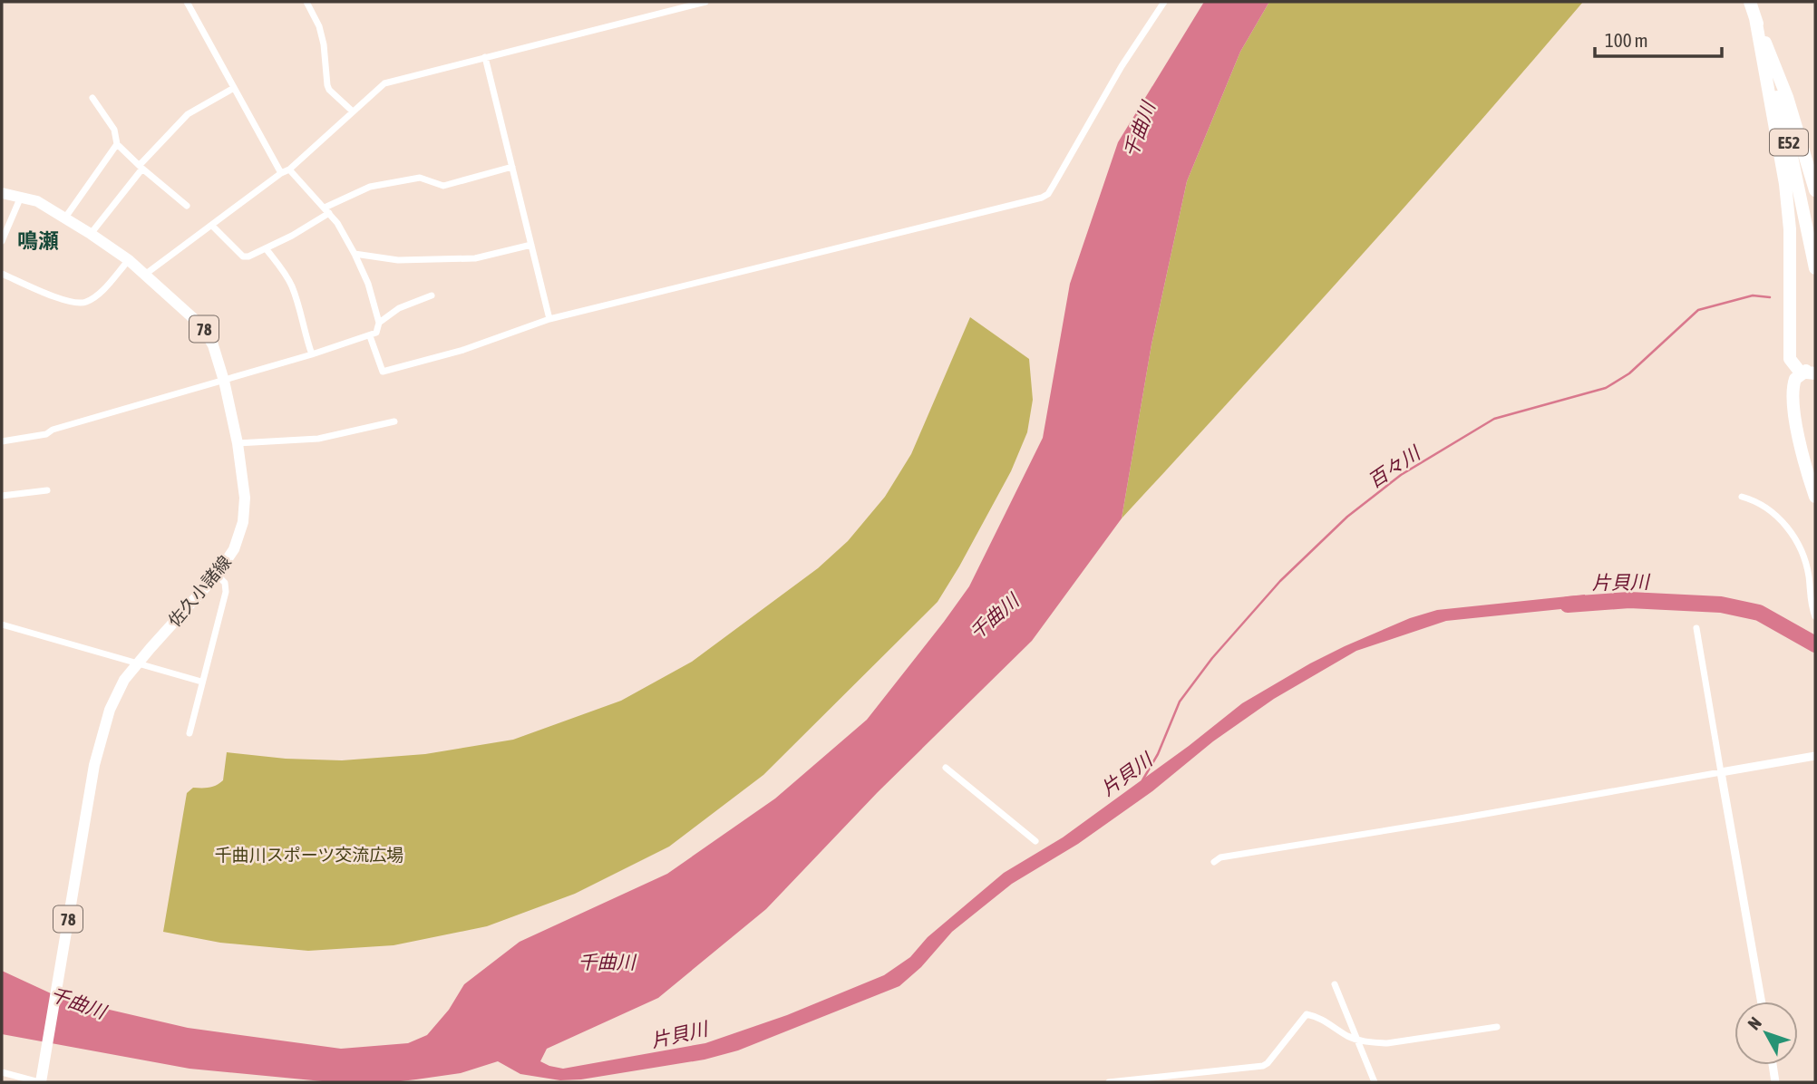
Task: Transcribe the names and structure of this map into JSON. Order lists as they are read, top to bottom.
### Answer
{
  "streets": {
    "highway": ["E52"],
    "main road": ["78", "佐久小諸線"]
  },
  "districts": ["鳴瀬"],
  "water": ["千曲川", "百々川", "片貝川"],
  "parks": ["千曲川スポーツ交流広場"],
  "scale_bar": "100 m",
  "north": "top left"
}
